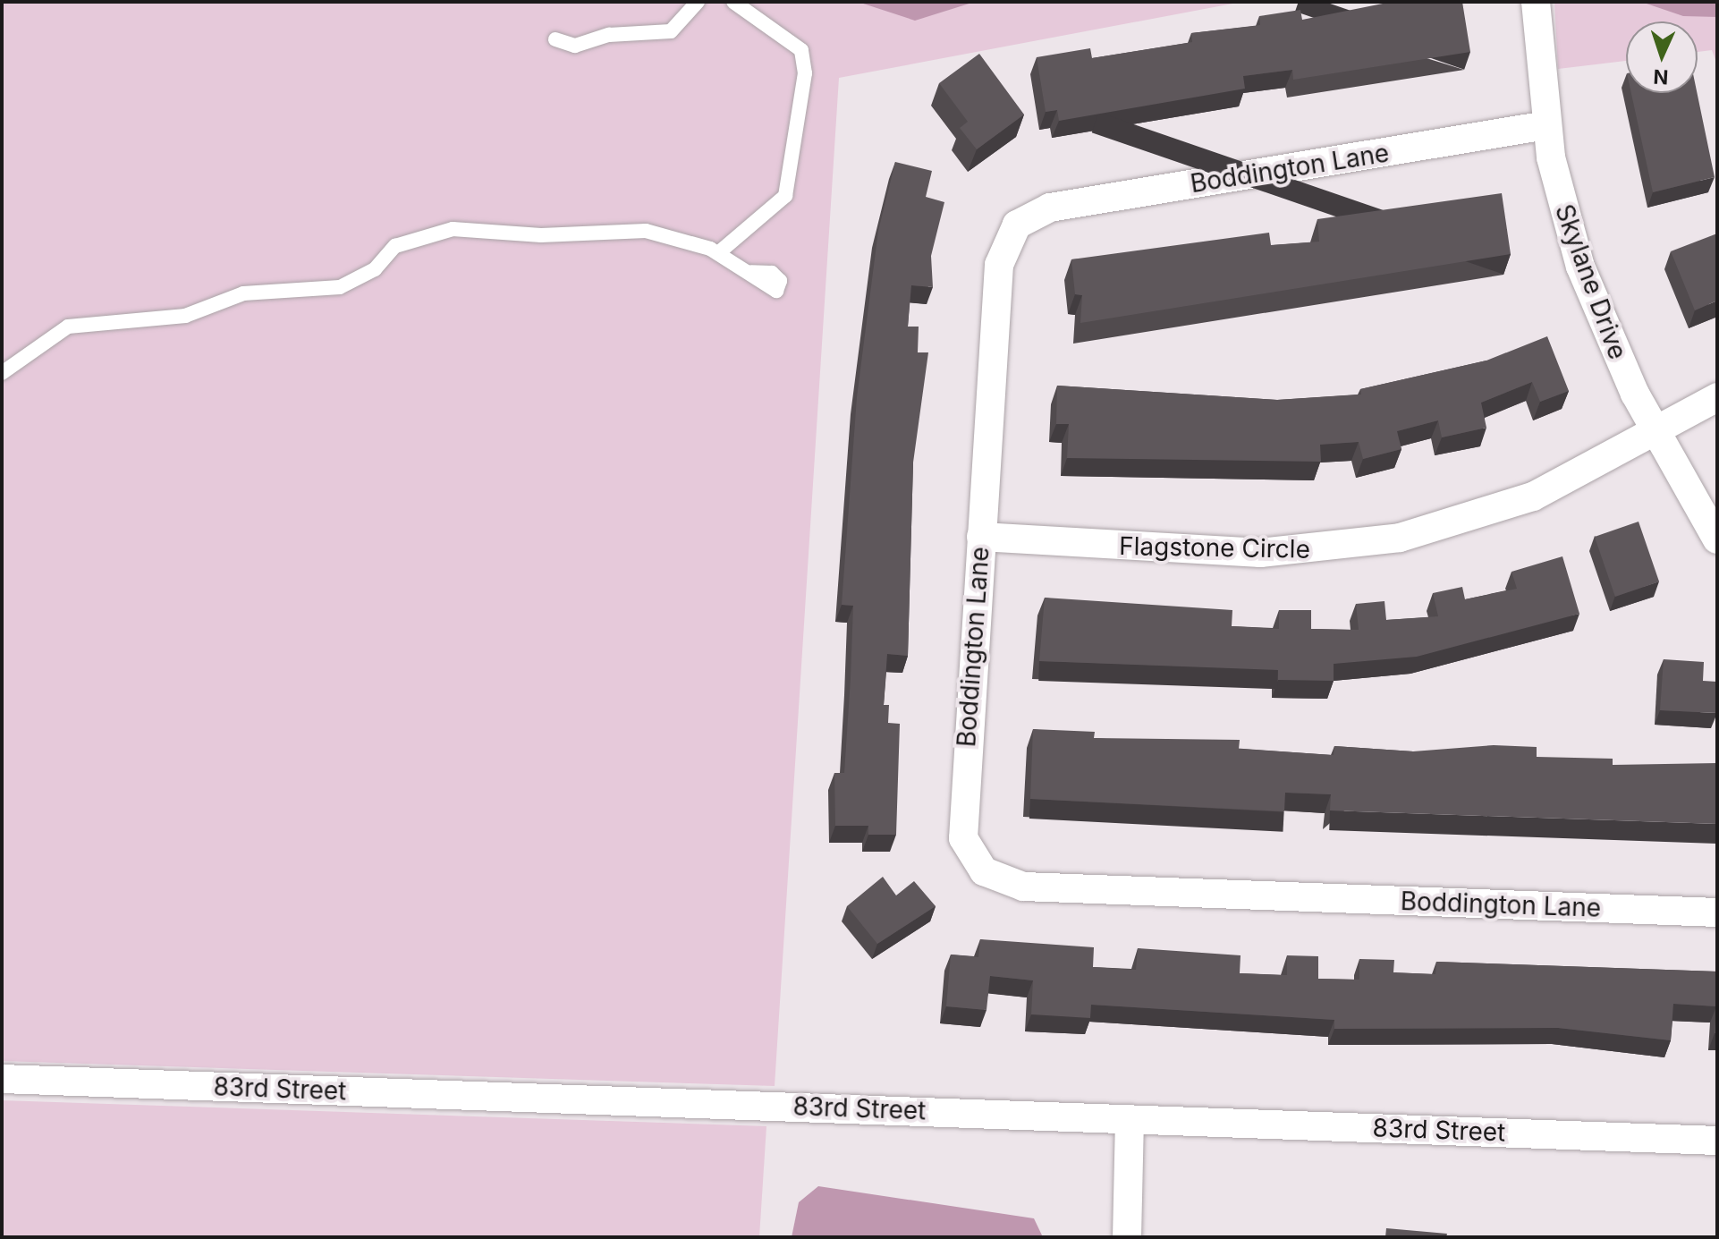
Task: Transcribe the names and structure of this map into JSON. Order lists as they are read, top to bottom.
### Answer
{
  "streets": {
    "street": [
      "Boddington Lane",
      "Skylane Drive",
      "Flagstone Circle",
      "83rd Street"
    ]
  },
  "crossings": [
    ["Boddington Lane", "Skylane Drive"],
    ["Boddington Lane", "Flagstone Circle"],
    ["Skylane Drive", "Flagstone Circle"]
  ],
  "north": "bottom"
}
